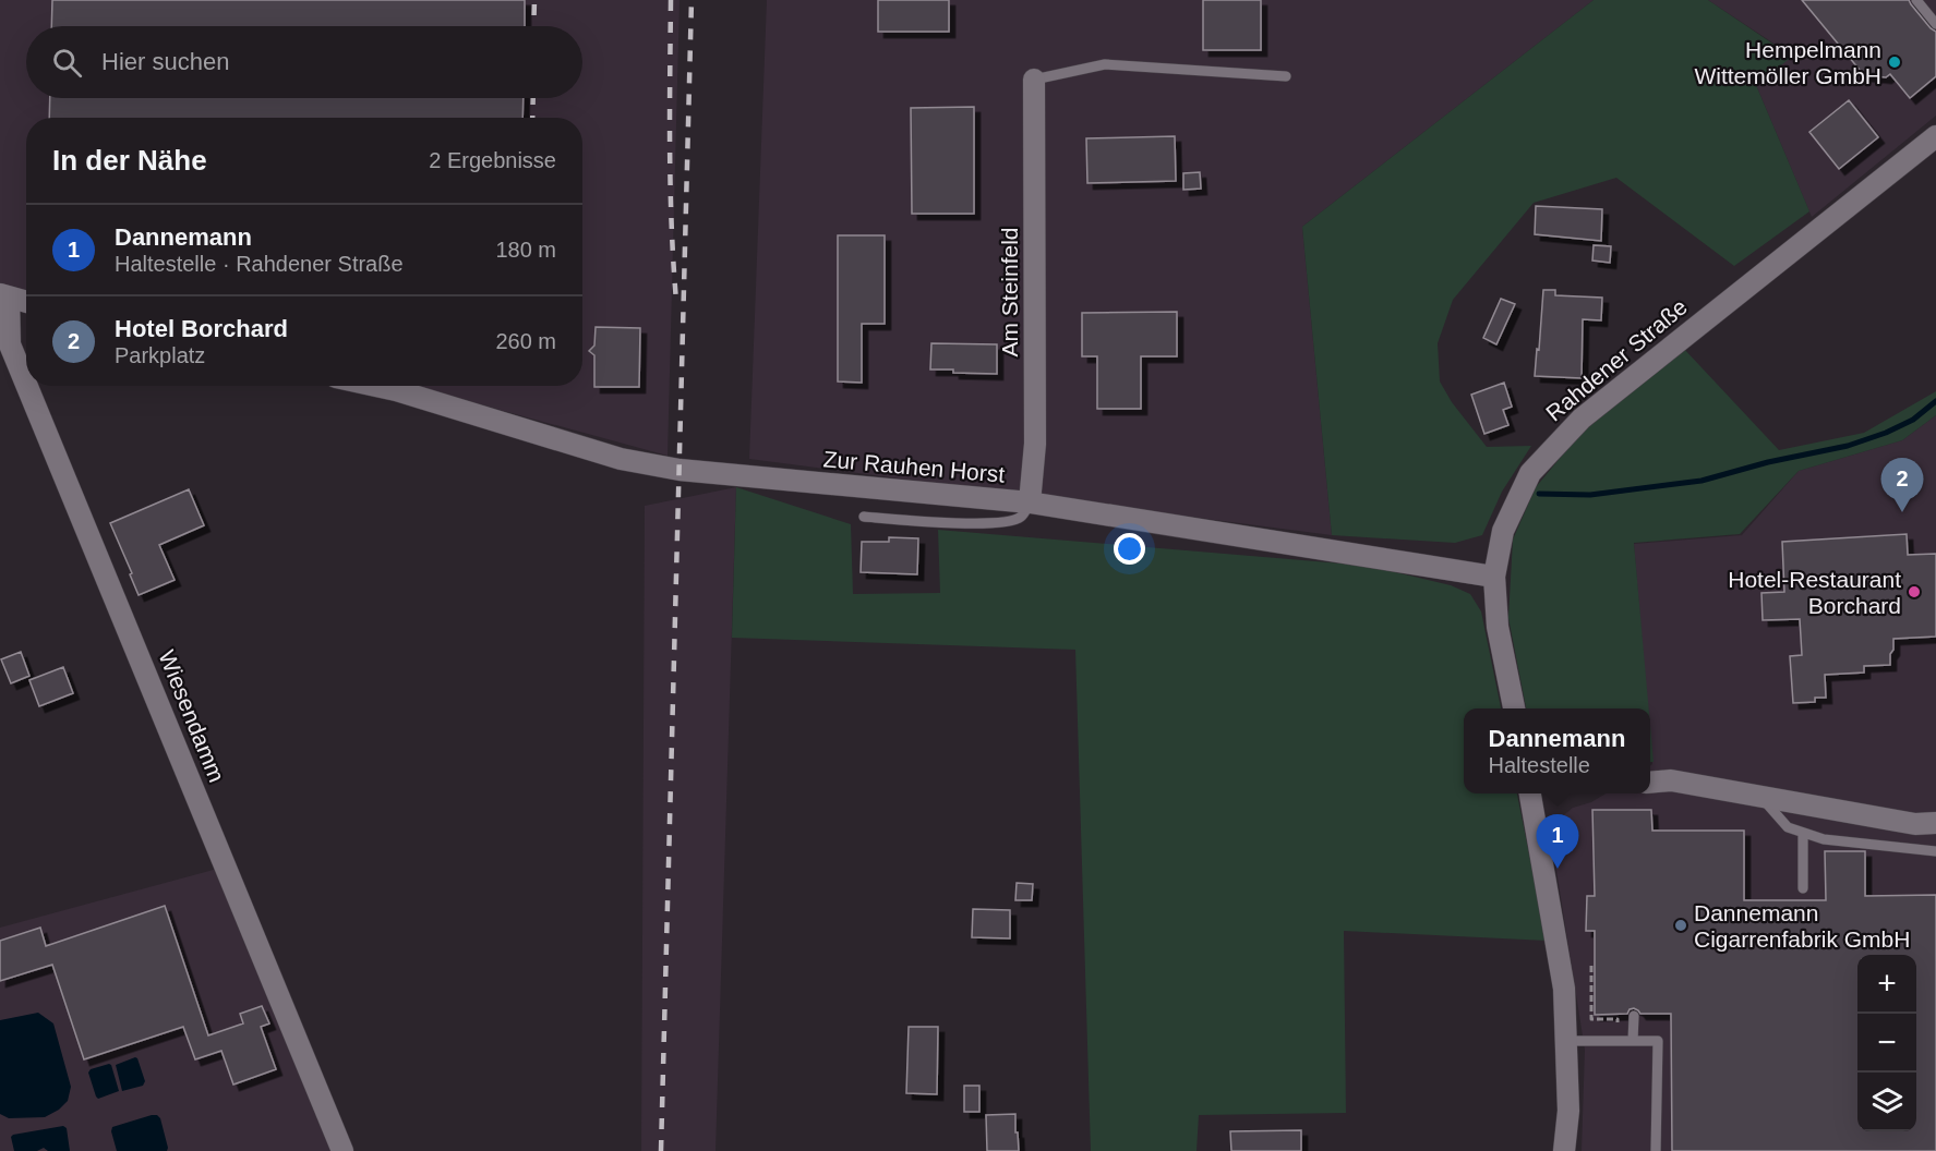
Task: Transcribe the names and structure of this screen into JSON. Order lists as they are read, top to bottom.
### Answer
{
  "streets": {
    "street": [
      "Am Steinfeld",
      "Rahdener Straße",
      "Zur Rauhen Horst",
      "Wiesendamm"
    ]
  },
  "crossings": [
    ["Am Steinfeld", "Zur Rauhen Horst"],
    ["Rahdener Straße", "Zur Rauhen Horst"]
  ],
  "places": ["Hempelmann Wittemöller GmbH", "Hotel-Restaurant Borchard", "Dannemann Cigarrenfabrik GmbH"],
  "page": {
    "search": "Hier suchen",
    "heading": ["In der Nähe", "2 Ergebnisse"],
    "list": [
      {
        "mark": "1",
        "name": "Dannemann",
        "note": "Haltestelle · Rahdener Straße",
        "value": "180 m"
      },
      {
        "mark": "2",
        "name": "Hotel Borchard",
        "note": "Parkplatz",
        "value": "260 m"
      }
    ],
    "pins": ["2", "1"],
    "popup": ["Dannemann", "Haltestelle"],
    "map_buttons": ["+", "−"]
  }
}
